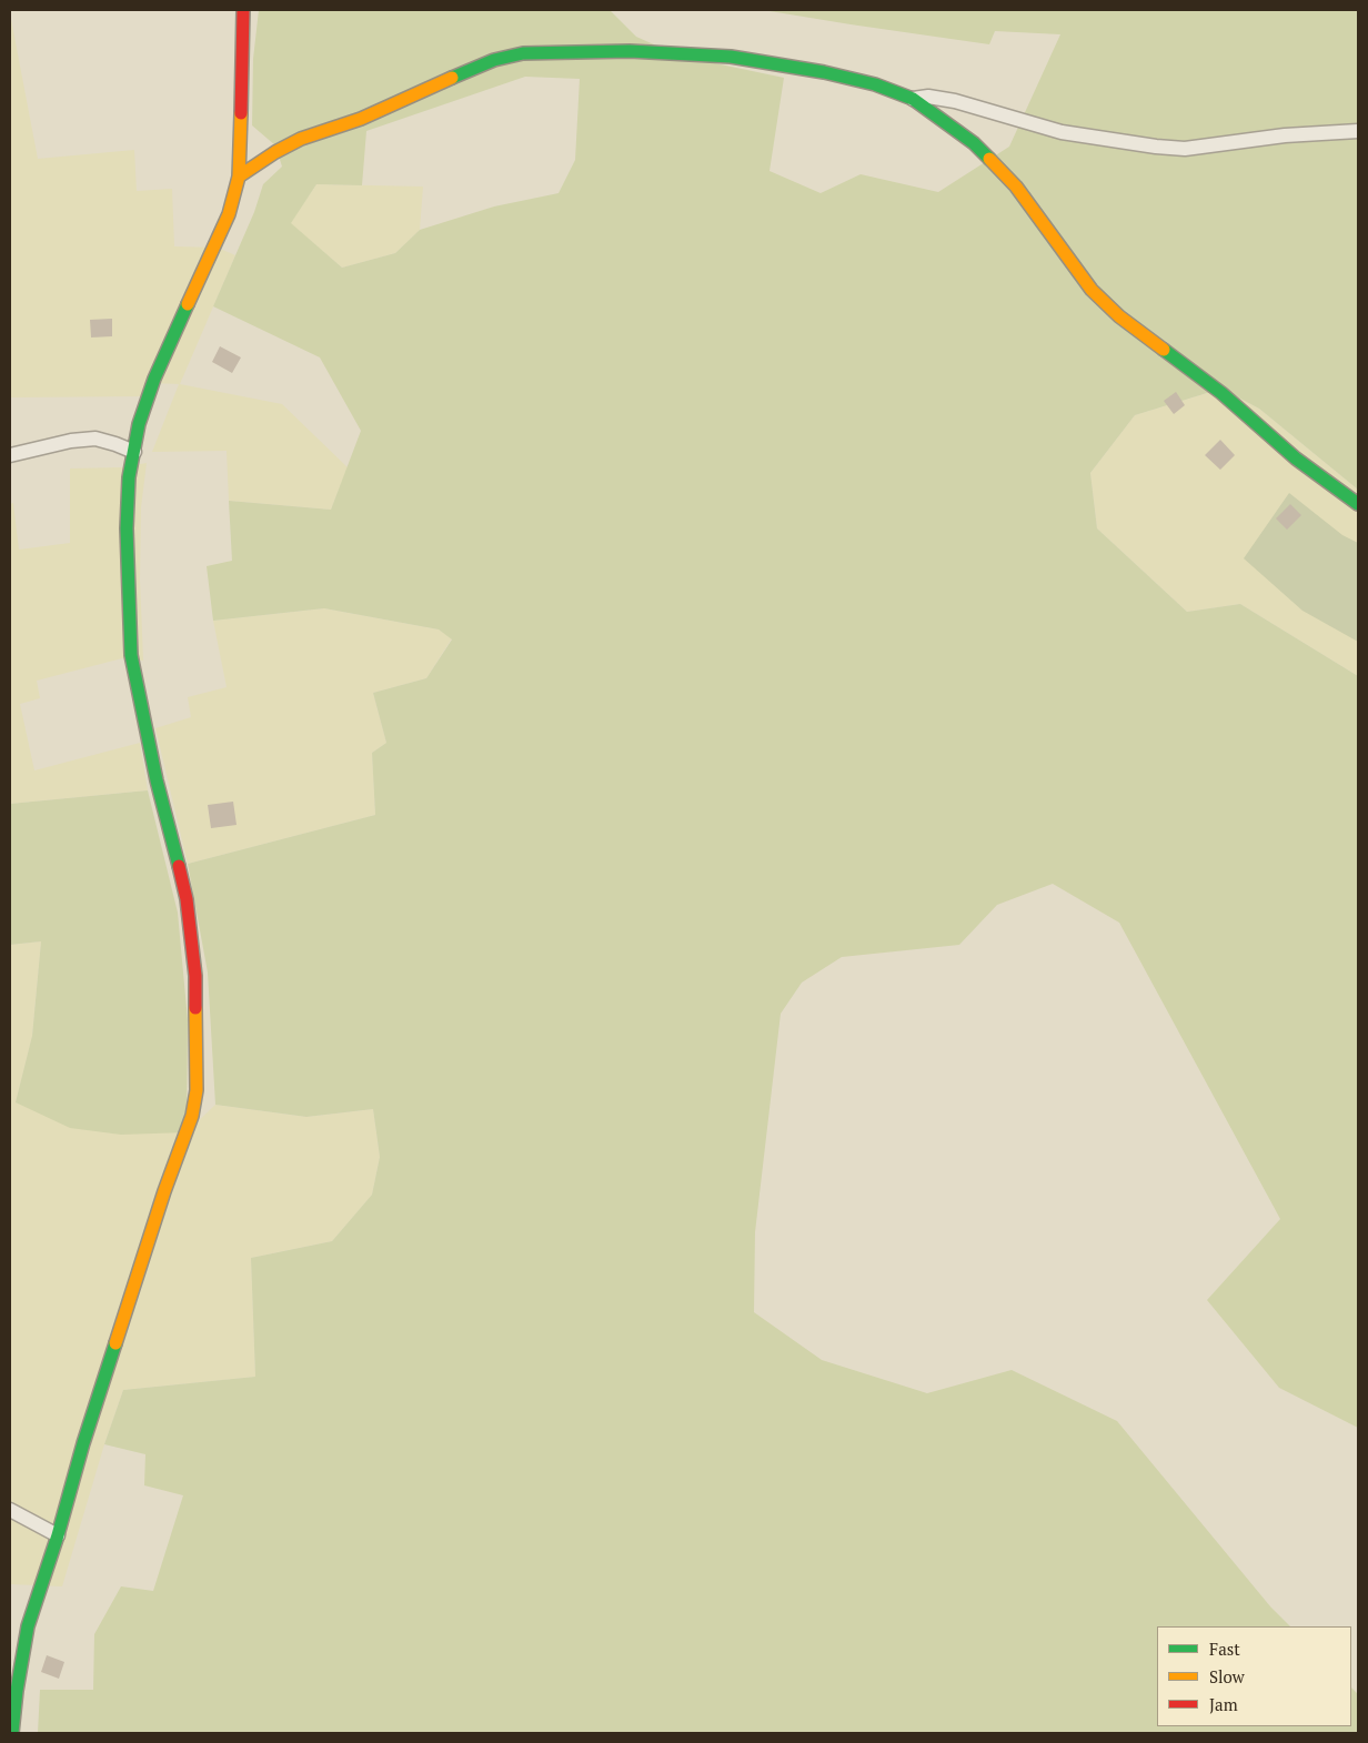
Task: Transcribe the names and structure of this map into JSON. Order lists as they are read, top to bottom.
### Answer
{
  "legend": ["Fast", "Slow", "Jam"]
}
